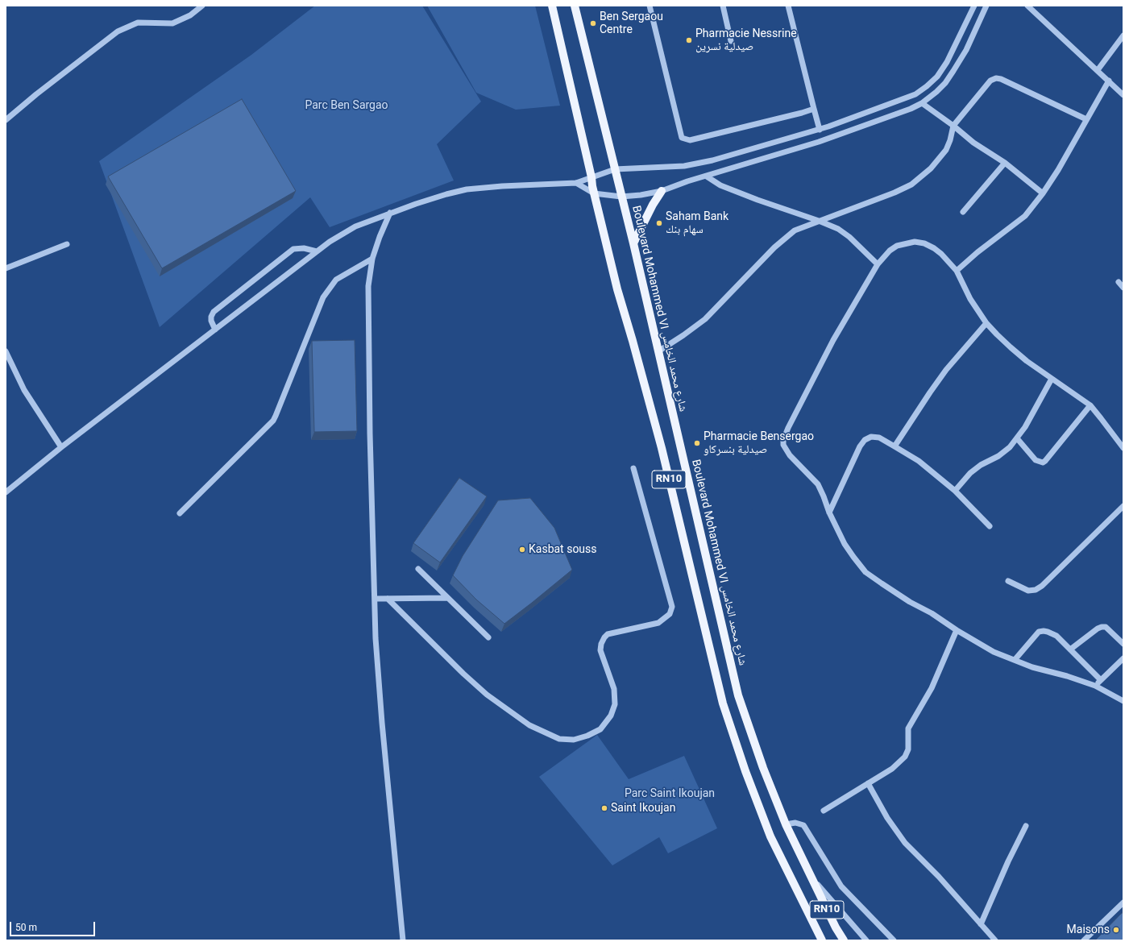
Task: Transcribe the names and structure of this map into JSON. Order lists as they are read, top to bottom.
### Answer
{
  "streets": {
    "main road": ["Boulevard Mohammed VI شارع محمد الخامس", "RN10"]
  },
  "parks": ["Parc Ben Sargao", "Parc Saint Ikoujan"],
  "places": [
    "Ben Sergaou Centre",
    "Pharmacie Nessrine صيدلية نسرين",
    "Saham Bank سهام بنك",
    "Pharmacie Bensergao صيدلية بنسركاو",
    "Kasbat souss",
    "Saint Ikoujan",
    "Maisons"
  ],
  "scale_bar": "50 m"
}
